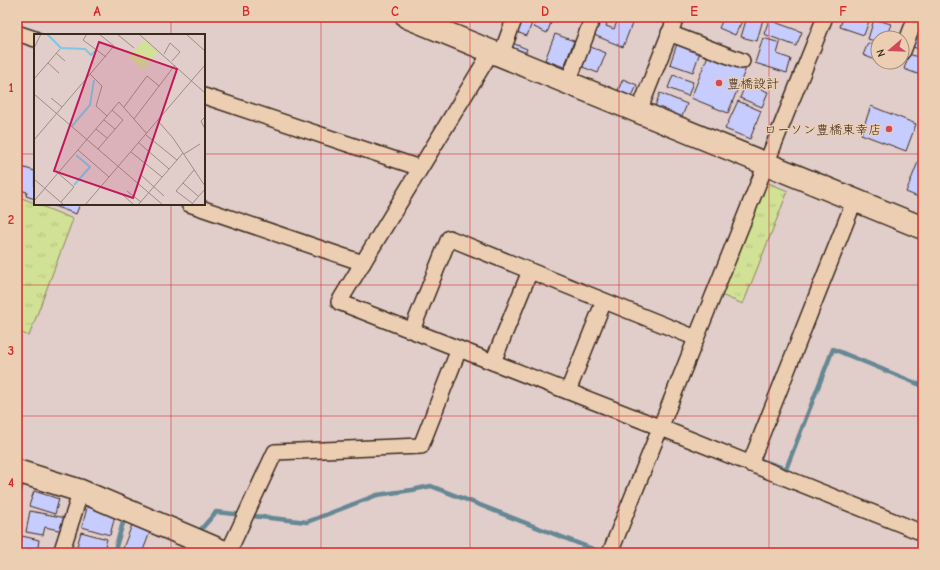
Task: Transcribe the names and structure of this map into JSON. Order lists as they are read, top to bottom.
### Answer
{
  "places": ["豊橋設計", "ローソン豊橋東幸店"],
  "north": "left",
  "grid": {
    "columns": [
      "A",
      "B",
      "C",
      "D",
      "E",
      "F"
    ],
    "rows": [
      "1",
      "2",
      "3",
      "4"
    ]
  }
}
